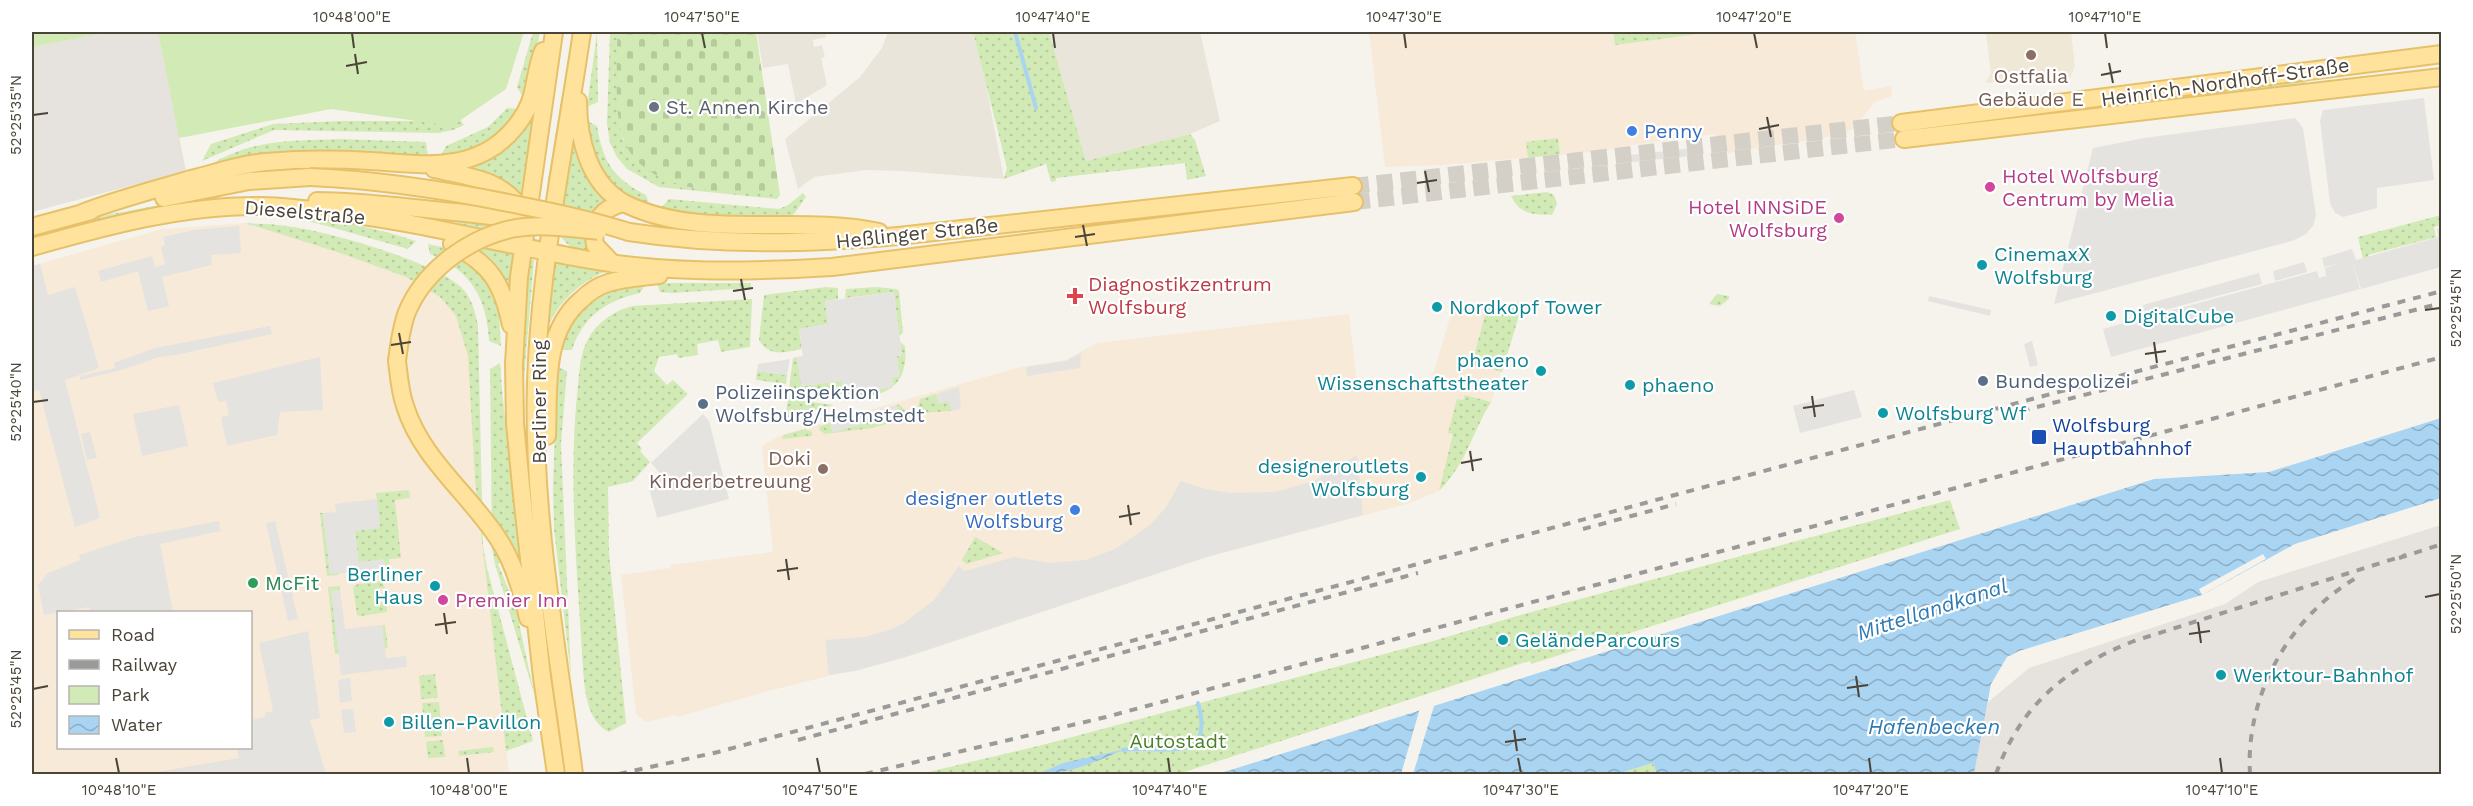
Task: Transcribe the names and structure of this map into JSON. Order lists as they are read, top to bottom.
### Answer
{
  "streets": {
    "main road": [
      "Heinrich-Nordhoff-Straße",
      "Dieselstraße",
      "Heßlinger Straße",
      "Berliner Ring"
    ]
  },
  "crossings": [
    ["Dieselstraße", "Heßlinger Straße"],
    ["Dieselstraße", "Berliner Ring"]
  ],
  "water": ["Mittellandkanal", "Hafenbecken"],
  "parks": ["Autostadt"],
  "places": {
    "other": [
      "Ostfalia Gebäude E",
      "St. Annen Kirche",
      "Penny",
      "Hotel Wolfsburg Centrum by Melia",
      "Hotel INNSiDE Wolfsburg",
      "CinemaxX Wolfsburg",
      "Nordkopf Tower",
      "DigitalCube",
      "phaeno Wissenschaftstheater",
      "Bundespolizei",
      "phaeno",
      "Polizeiinspektion Wolfsburg/Helmstedt",
      "Wolfsburg Wf",
      "Doki Kinderbetreuung",
      "designeroutlets Wolfsburg",
      "designer outlets Wolfsburg",
      "McFit",
      "Berliner Haus",
      "Premier Inn",
      "GeländeParcours",
      "Werktour-Bahnhof",
      "Billen-Pavillon"
    ],
    "health": ["Diagnostikzentrum Wolfsburg"],
    "transit": ["Wolfsburg Hauptbahnhof"]
  },
  "legend": [
    "Road",
    "Railway",
    "Park",
    "Water"
  ],
  "coordinates": [
    "10°48'00\"E",
    "10°47'50\"E",
    "10°47'40\"E",
    "10°47'30\"E",
    "10°47'20\"E",
    "10°47'10\"E",
    "52°25'35\"N",
    "52°25'45\"N",
    "52°25'40\"N",
    "52°25'50\"N",
    "10°48'10\"E"
  ]
}
